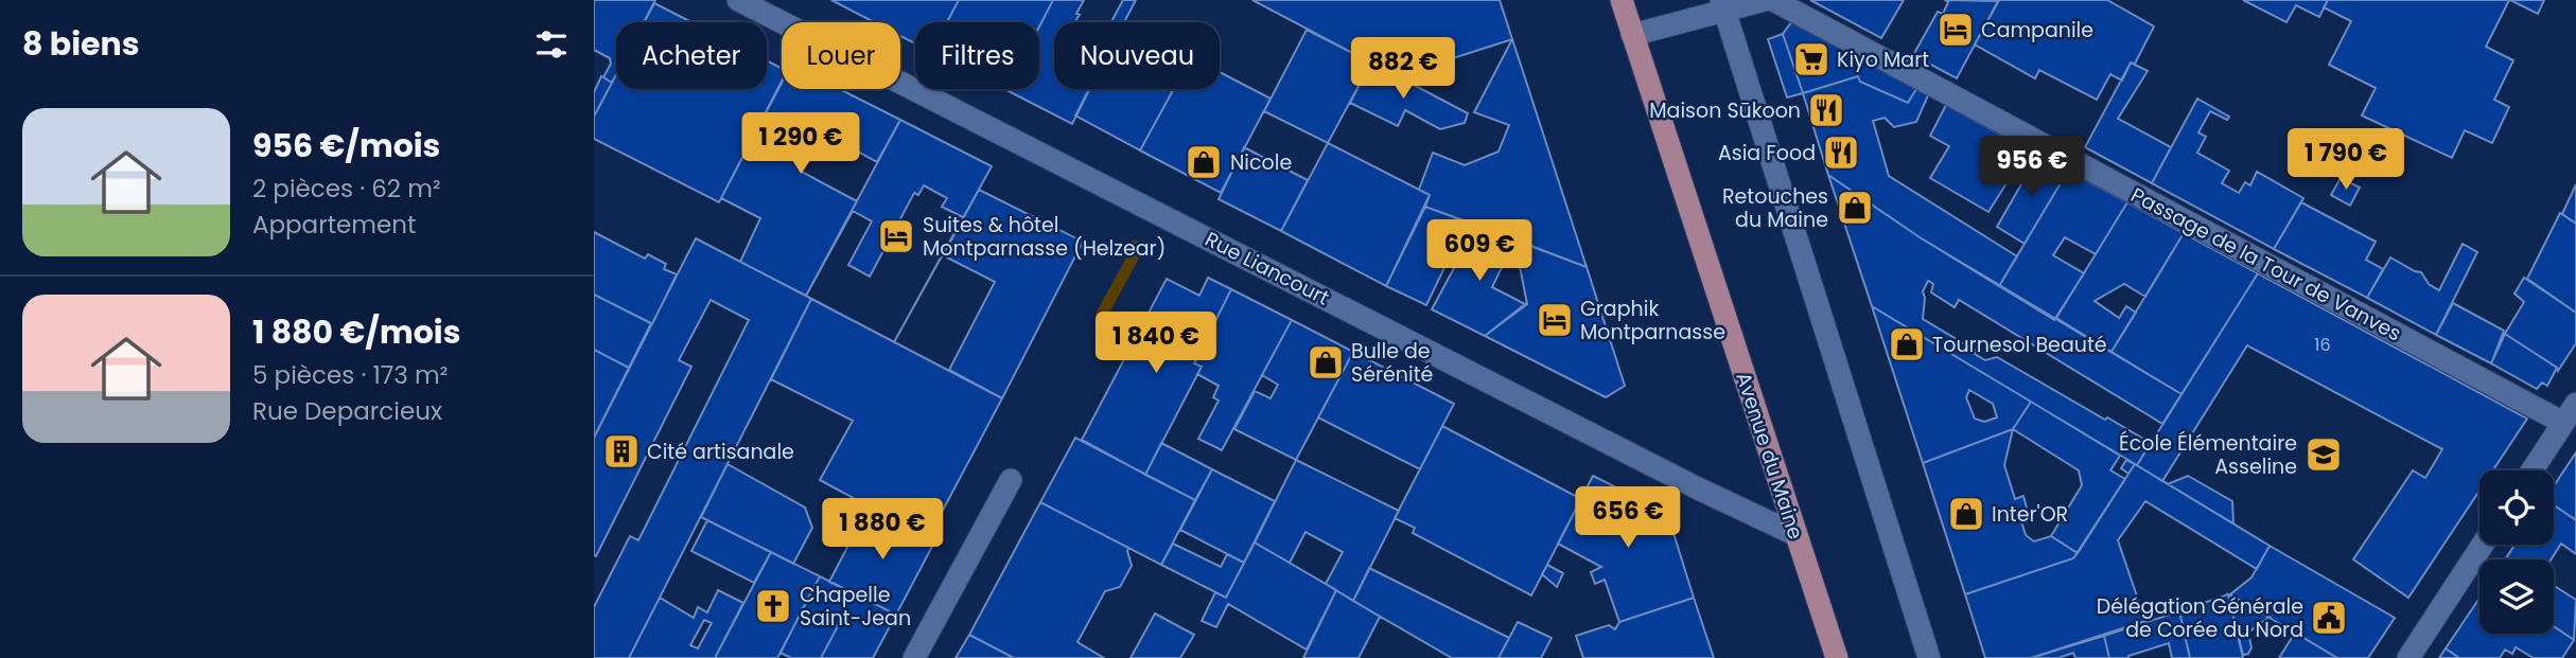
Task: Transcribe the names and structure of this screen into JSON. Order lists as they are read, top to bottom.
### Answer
{
  "streets": {
    "main road": ["Avenue du Maine"],
    "street": ["Passage de la Tour de Vanves", "Rue Liancourt"]
  },
  "crossings": [
    ["Rue Liancourt", "Avenue du Maine"]
  ],
  "places": {
    "hotel": ["Campanile", "Suites & hôtel Montparnasse (Helzear)", "Graphik Montparnasse"],
    "supermarket": ["Kiyo Mart"],
    "restaurant": ["Maison Sūkoon", "Asia Food"],
    "shop": [
      "Nicole",
      "Retouches du Maine",
      "Tournesol Beauté",
      "Bulle de Sérénité",
      "Inter'OR"
    ],
    "building": ["Cité artisanale"],
    "school or university": ["École Élémentaire Asseline"],
    "church": ["Chapelle Saint-Jean"],
    "public building": ["Délégation Générale de Corée du Nord"]
  },
  "house_numbers": ["16"],
  "page": {
    "heading": "8 biens",
    "chip": [
      "Acheter",
      "Louer",
      "Filtres",
      "Nouveau"
    ],
    "price": [
      "882 €",
      "1 290 €",
      "1 790 €",
      "956 €",
      "609 €",
      "1 840 €",
      "656 €",
      "1 880 €"
    ],
    "list": [
      {
        "name": "956 €/mois",
        "note": "2 pièces · 62 m² · Appartement"
      },
      {
        "name": "1 880 €/mois",
        "note": "5 pièces · 173 m² · Rue Deparcieux"
      }
    ]
  }
}
